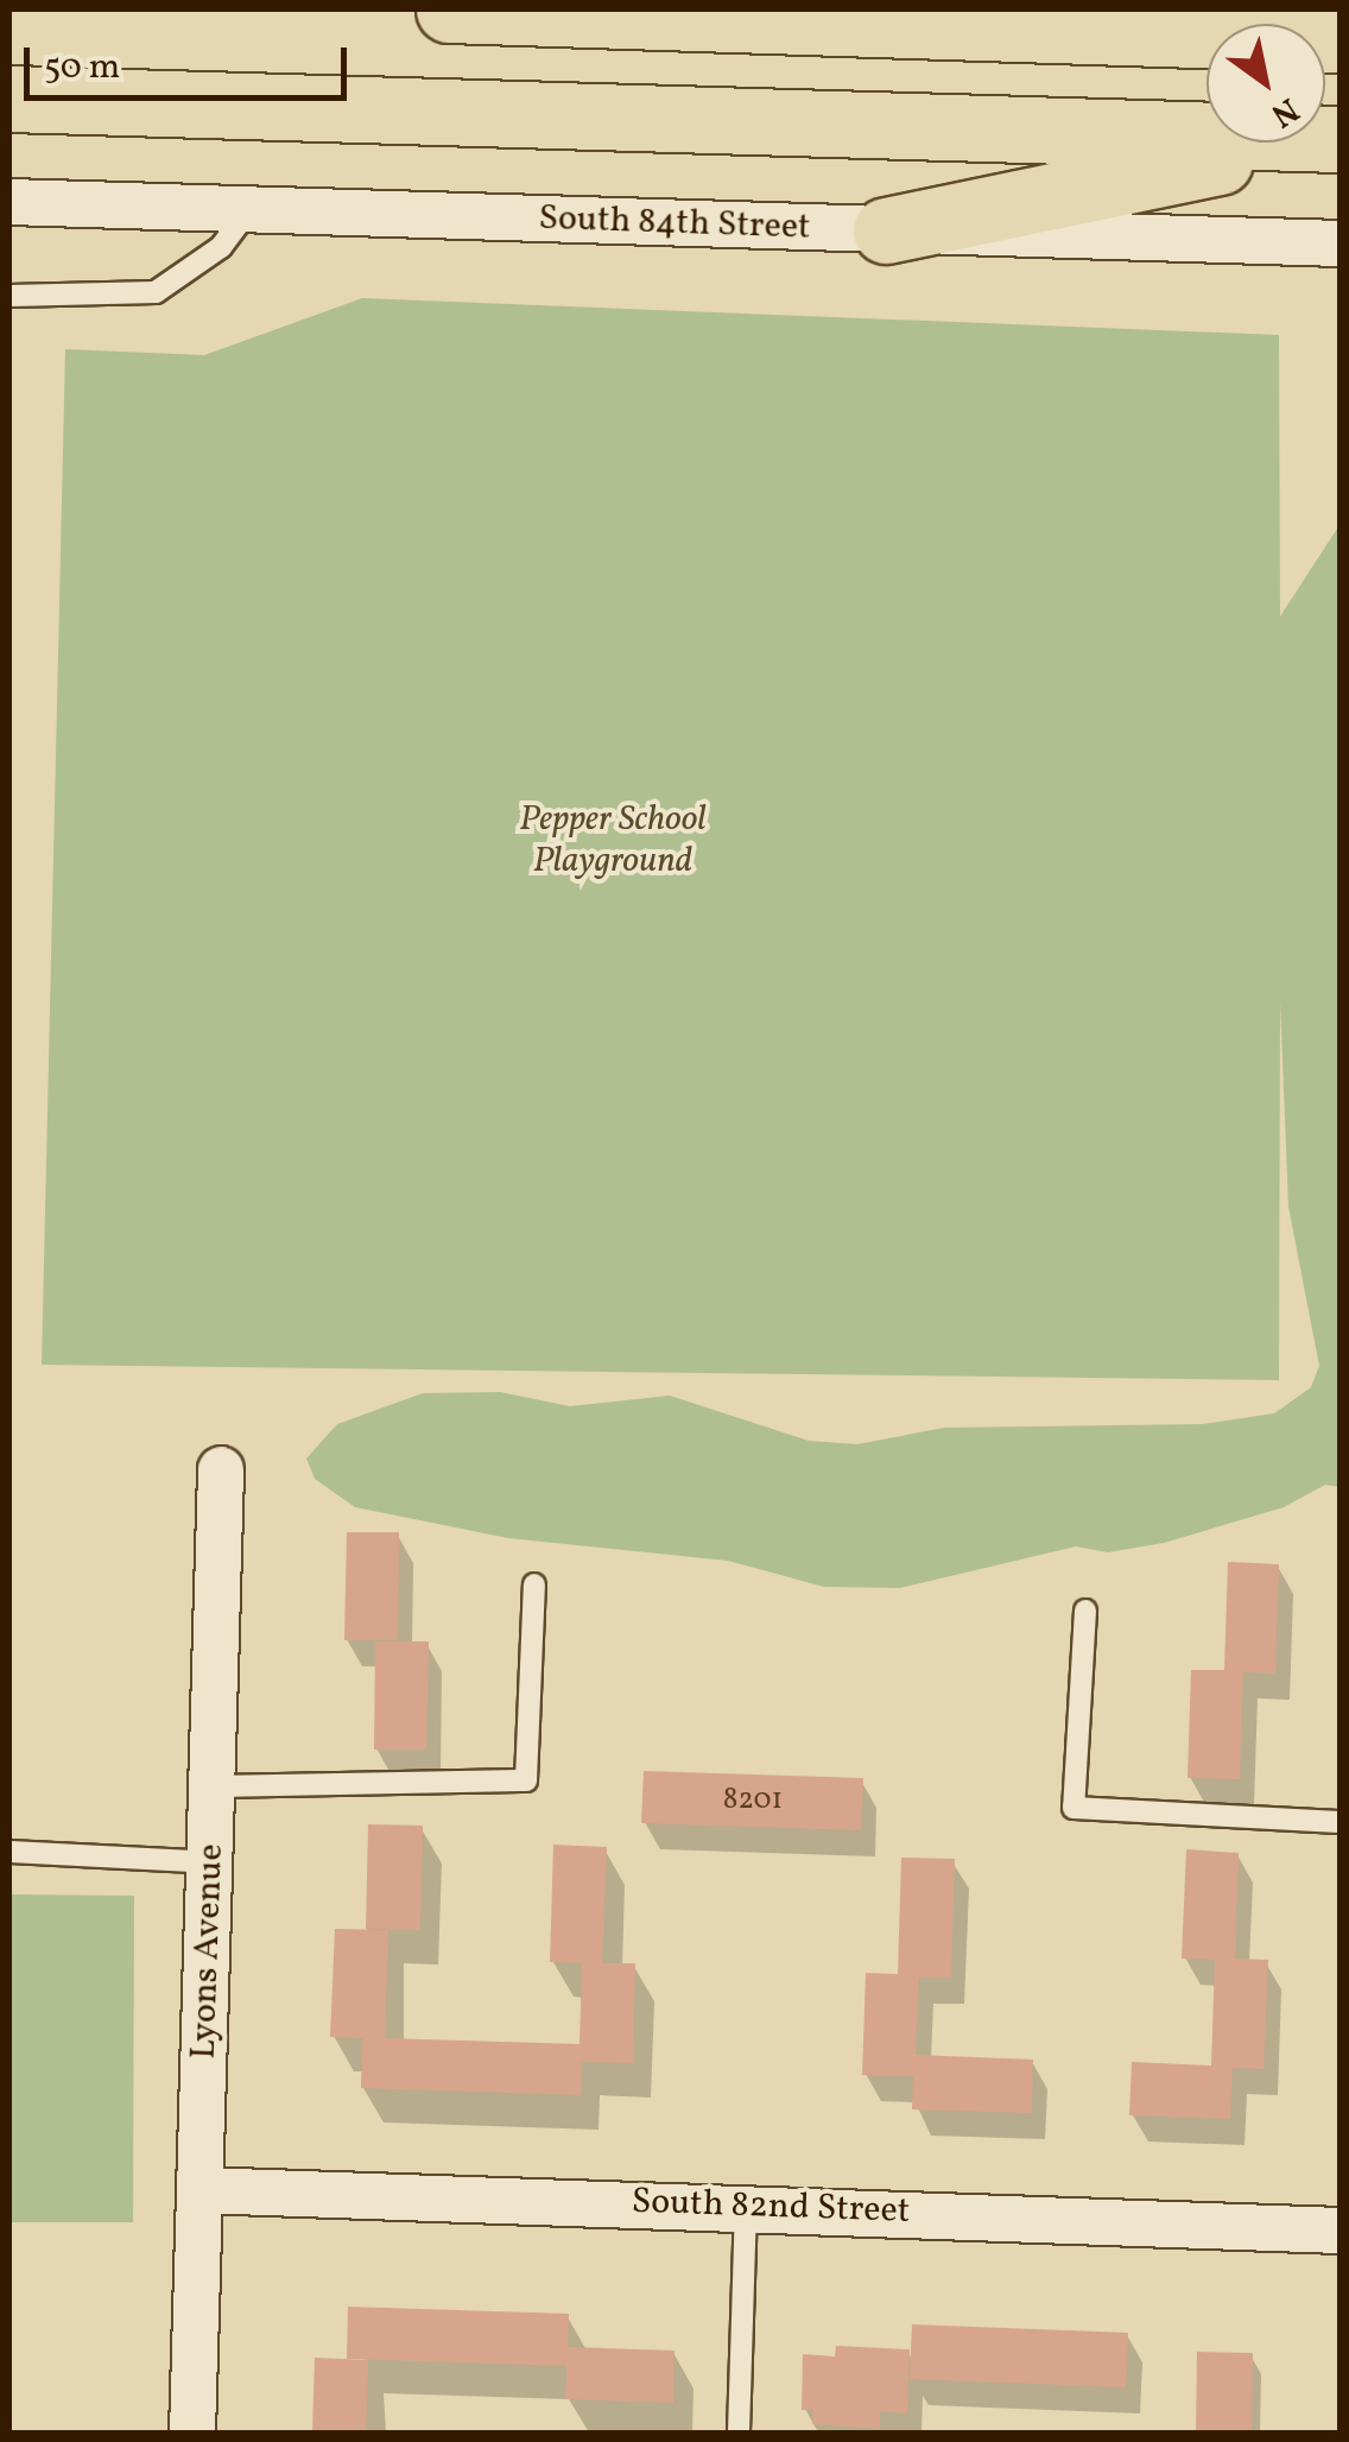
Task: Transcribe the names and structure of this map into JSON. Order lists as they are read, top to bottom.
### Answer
{
  "streets": {
    "street": ["South 84th Street", "Lyons Avenue", "South 82nd Street"]
  },
  "crossings": [
    ["Lyons Avenue", "South 82nd Street"]
  ],
  "parks": ["Pepper School Playground"],
  "house_numbers": ["8201"],
  "scale_bar": "50 m",
  "north": "bottom right"
}
